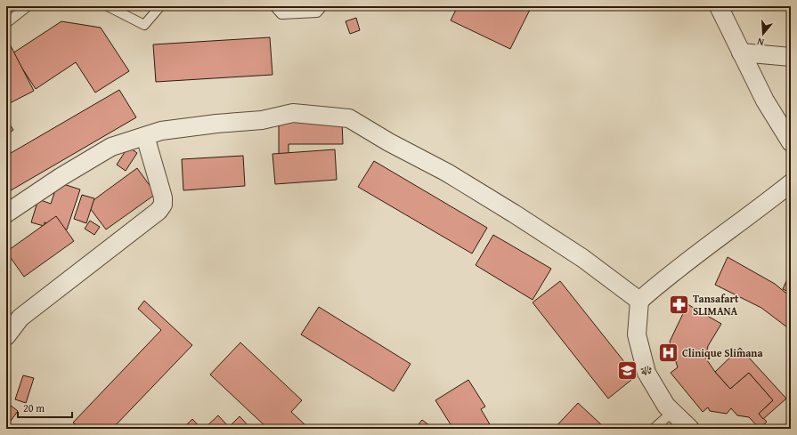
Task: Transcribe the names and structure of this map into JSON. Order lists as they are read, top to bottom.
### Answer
{
  "places": {
    "pharmacy": ["Tansafart SLIMANA"],
    "hospital": ["Clinique Slimana"],
    "school or university": ["ثالة"]
  },
  "scale_bar": "20 m",
  "north": "bottom"
}
